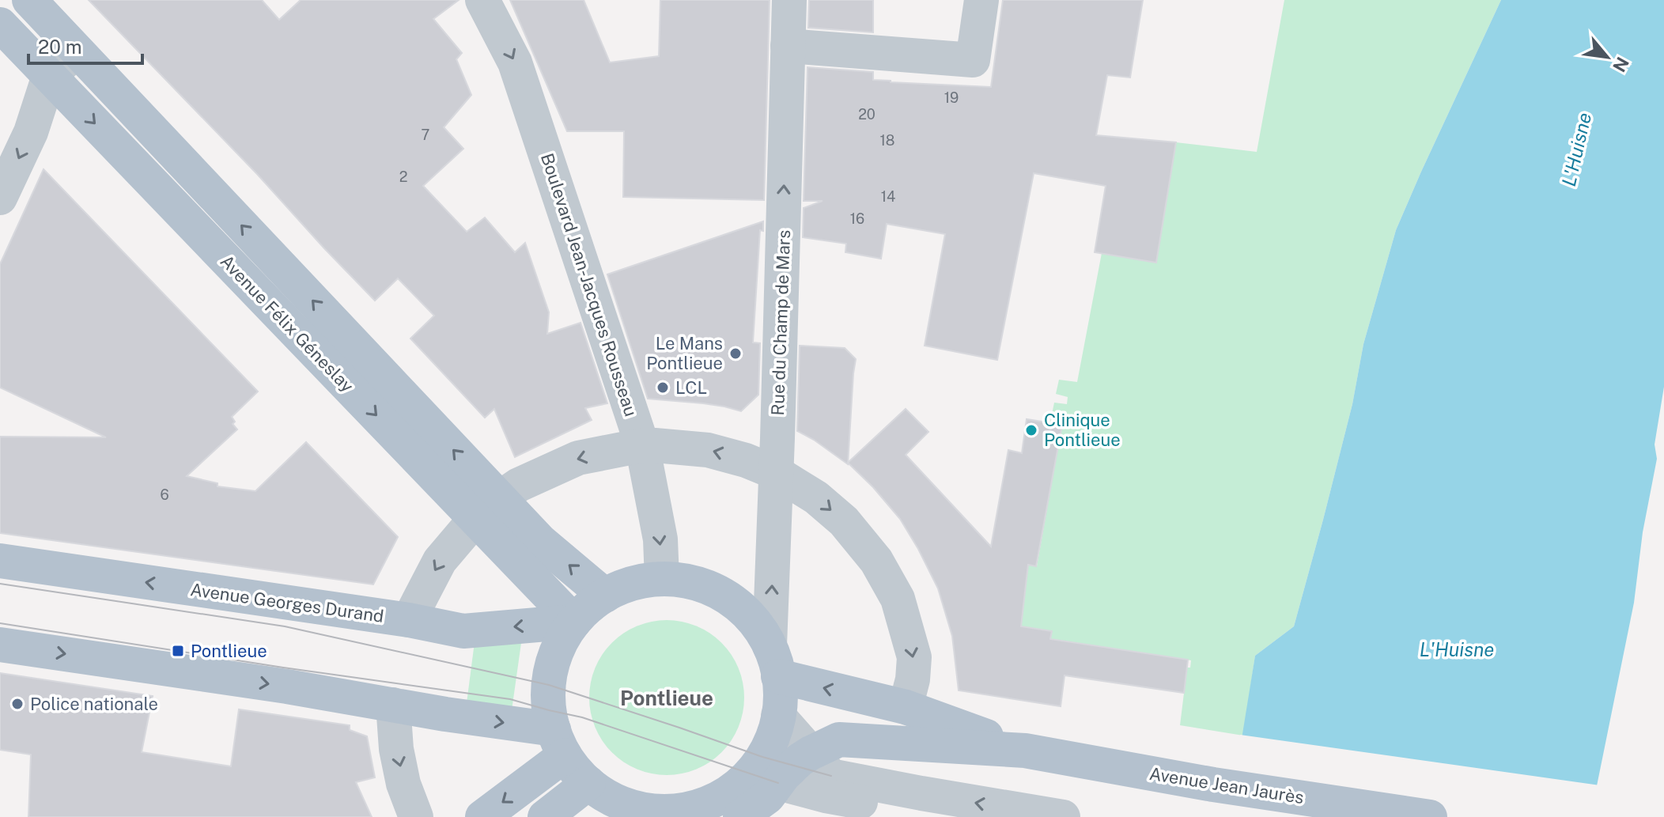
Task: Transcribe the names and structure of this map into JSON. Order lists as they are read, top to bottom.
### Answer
{
  "streets": {
    "main road": ["Avenue Félix Géneslay", "Avenue Georges Durand", "Avenue Jean Jaurès"],
    "street": ["Boulevard Jean-Jacques Rousseau", "Rue du Champ de Mars"]
  },
  "crossings": [
    ["Rue du Champ de Mars", "Avenue Jean Jaurès"],
    ["Avenue Félix Géneslay", "Avenue Georges Durand"]
  ],
  "one_way": ["Boulevard Jean-Jacques Rousseau", "Rue du Champ de Mars"],
  "districts": ["Pontlieue"],
  "water": ["L'Huisne"],
  "places": {
    "other": [
      "Le Mans Pontlieue",
      "LCL",
      "Clinique Pontlieue",
      "Police nationale"
    ],
    "transit": ["Pontlieue"]
  },
  "house_numbers": [
    "19",
    "20",
    "7",
    "18",
    "2",
    "14",
    "16",
    "6"
  ],
  "scale_bar": "20 m",
  "north": "bottom right"
}
